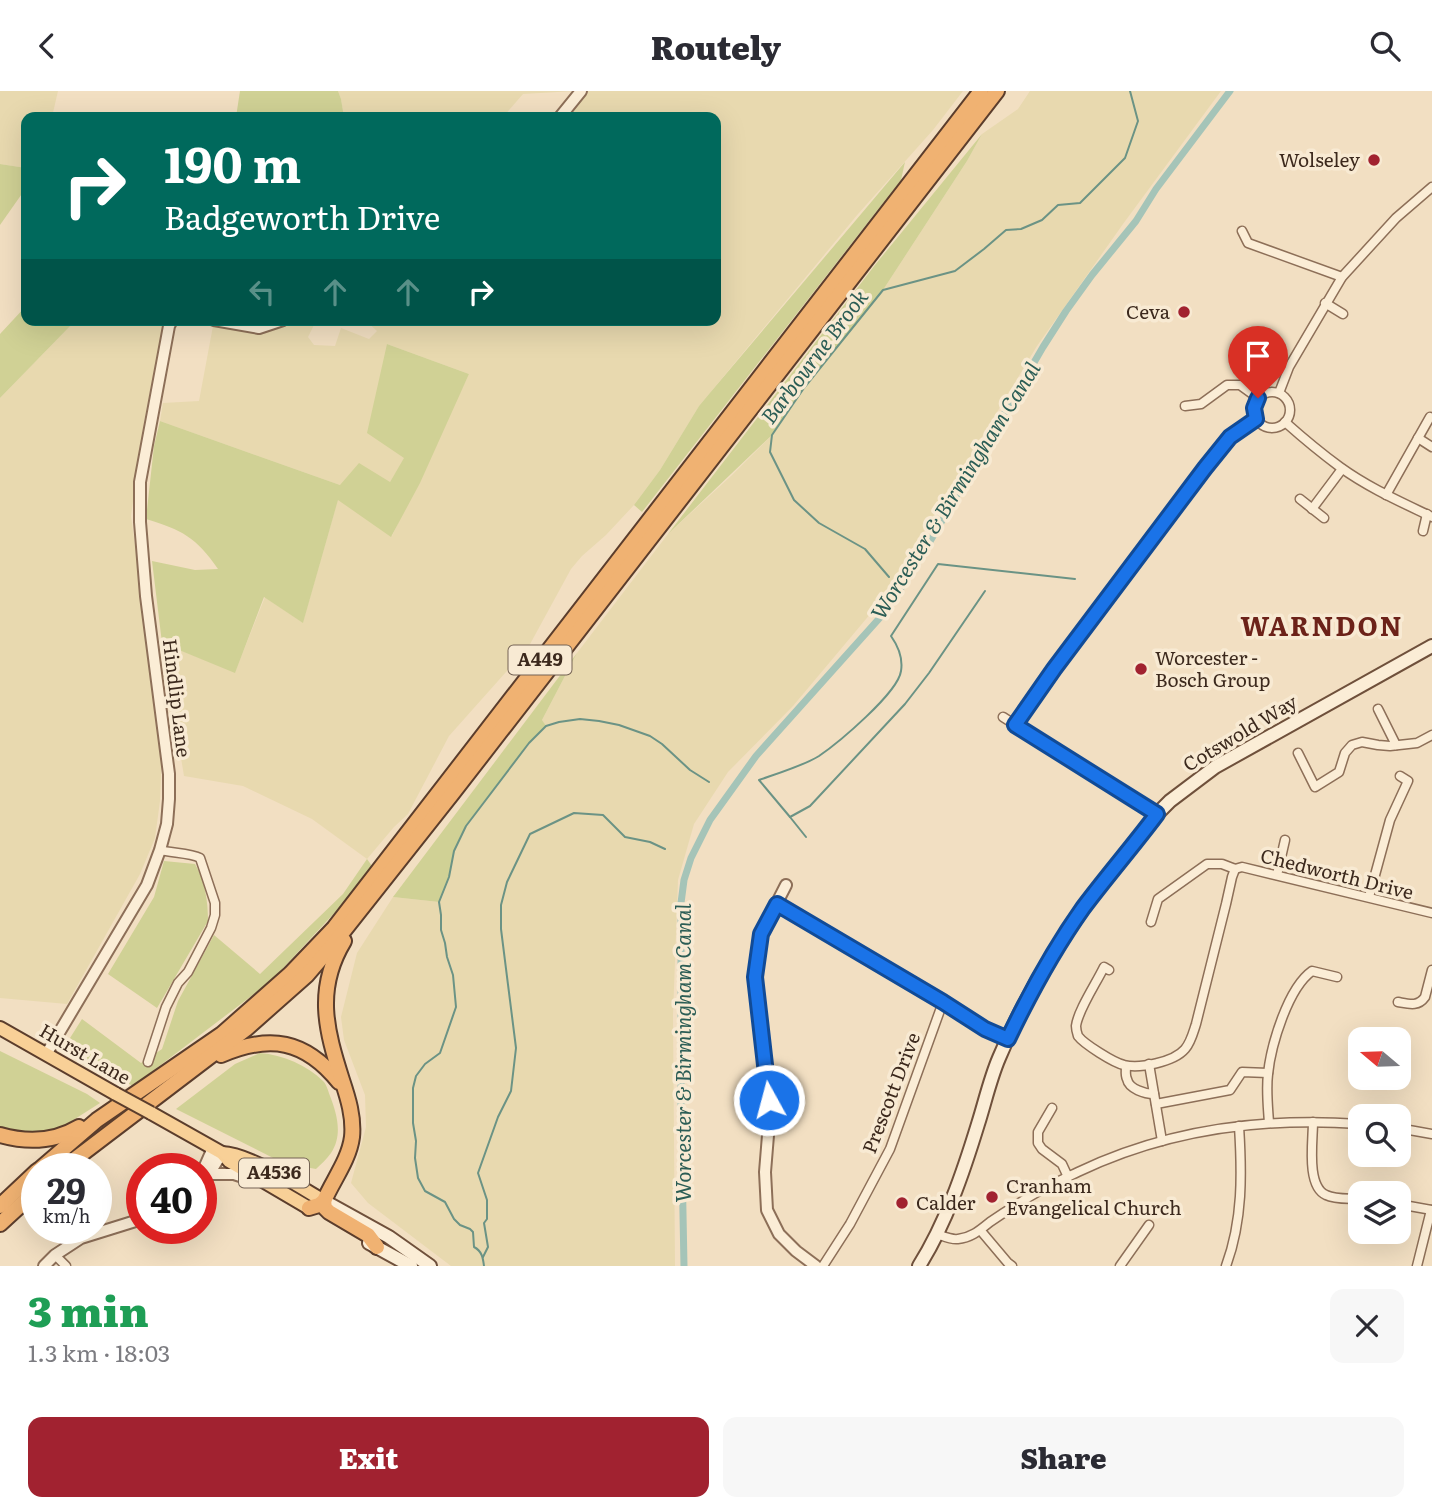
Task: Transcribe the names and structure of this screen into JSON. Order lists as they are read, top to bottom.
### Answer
{
  "streets": {
    "highway": ["A449"],
    "main road": ["Cotswold Way", "Hurst Lane", "A4536"],
    "street": ["Hindlip Lane", "Chedworth Drive", "Prescott Drive"]
  },
  "crossings": [
    ["Hindlip Lane", "Hurst Lane"],
    ["Hurst Lane", "A4536"]
  ],
  "districts": ["WARNDON"],
  "water": ["Barbourne Brook", "Worcester & Birmingham Canal"],
  "places": [
    "Wolseley",
    "Ceva",
    "Worcester - Bosch Group",
    "Cranham Evangelical Church",
    "Calder"
  ],
  "north": "left",
  "page": {
    "header": "Routely",
    "turn": ["190 m", "Badgeworth Drive"],
    "speed": "29 km/h",
    "limit": "40",
    "heading": ["3 min", "1.3 km · 18:03"],
    "buttons": ["Exit", "Share"]
  }
}
